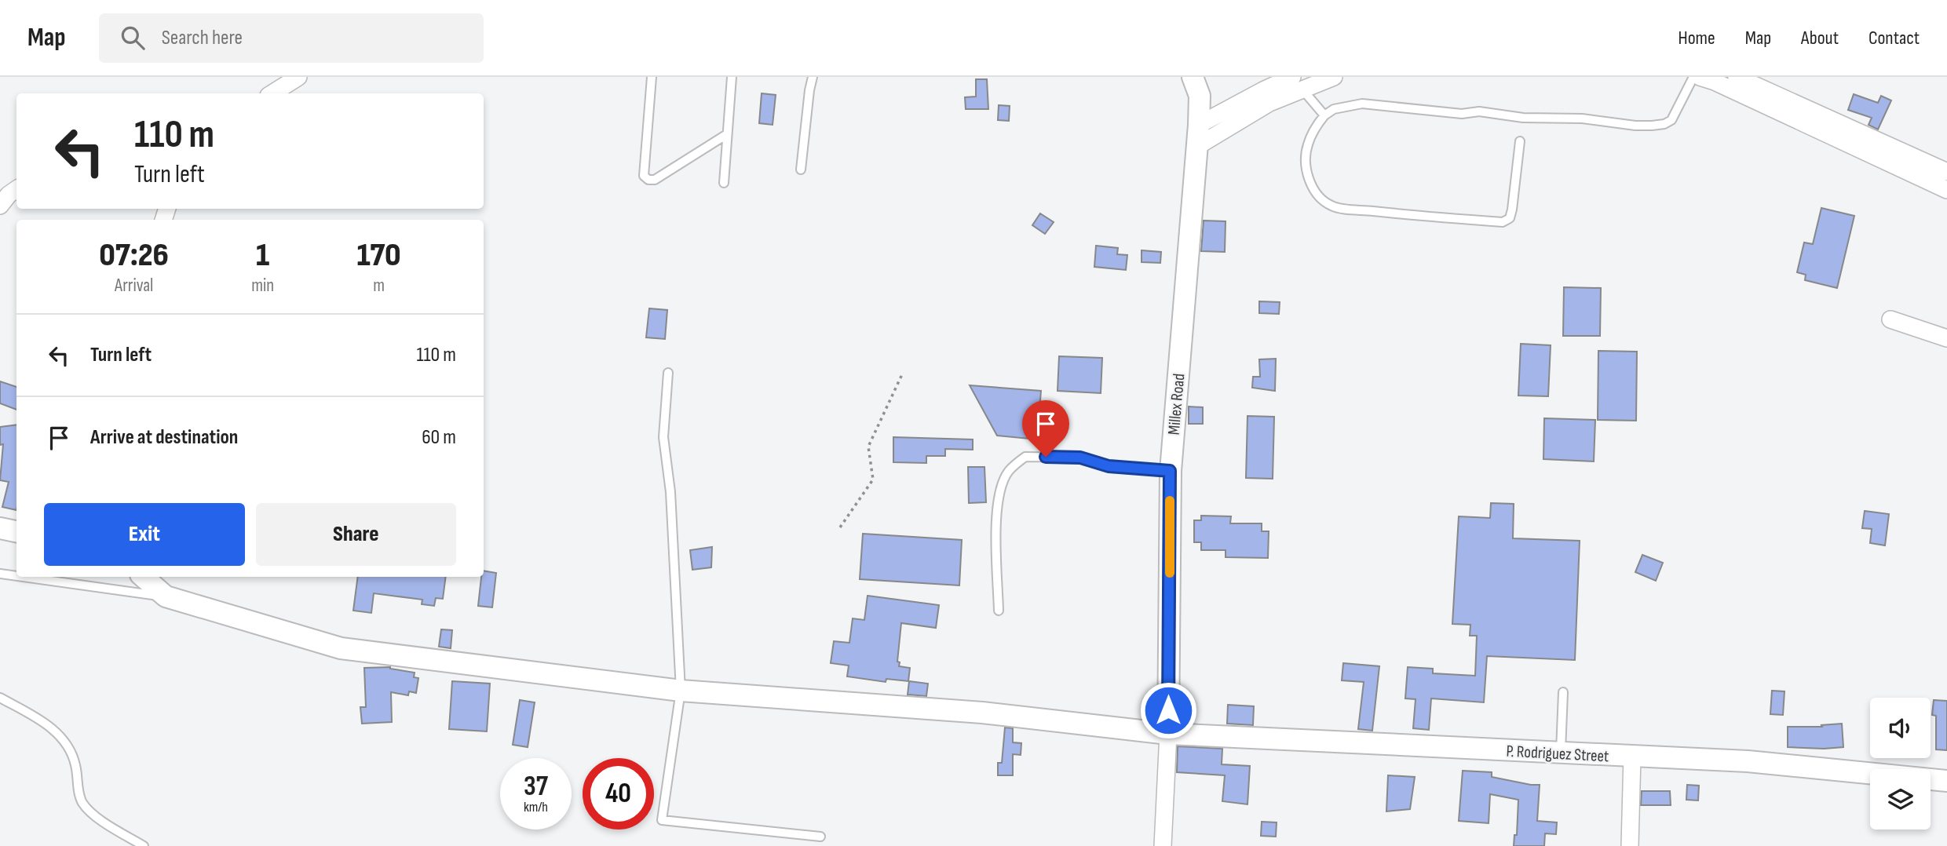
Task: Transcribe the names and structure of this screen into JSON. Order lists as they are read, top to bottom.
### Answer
{
  "streets": {
    "street": ["Millex Road", "P. Rodriguez Street"]
  },
  "crossings": [
    ["Millex Road", "P. Rodriguez Street"]
  ],
  "page": {
    "header": "Map",
    "search": "Search here",
    "nav": [
      "Home",
      "Map",
      "About",
      "Contact"
    ],
    "turn": ["110 m", "Turn left"],
    "eta": [
      "07:26",
      "Arrival",
      "1",
      "min",
      "170",
      "m"
    ],
    "list": [
      {
        "name": "Turn left",
        "value": "110 m"
      },
      {
        "name": "Arrive at destination",
        "value": "60 m"
      }
    ],
    "buttons": ["Exit", "Share"],
    "speed": "37 km/h",
    "limit": "40"
  }
}
